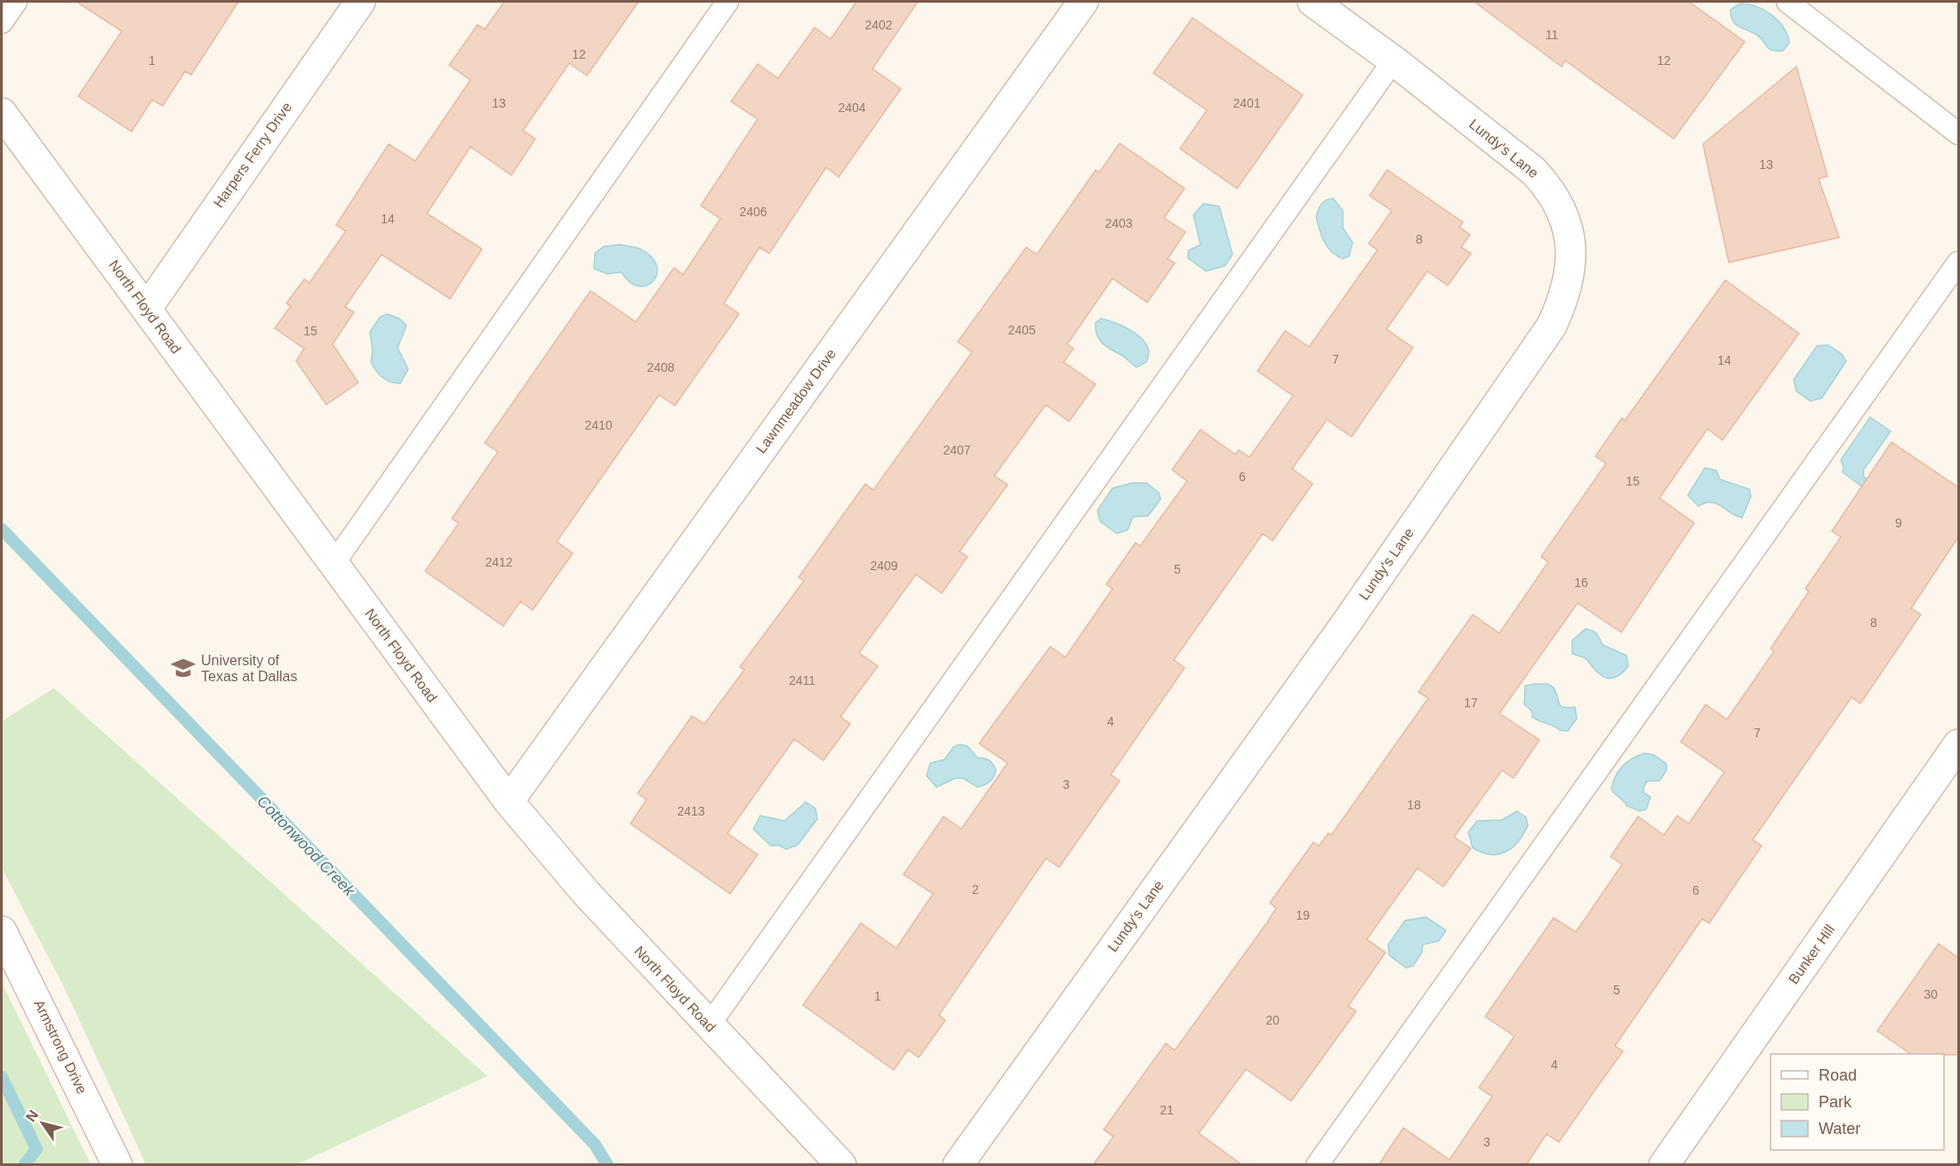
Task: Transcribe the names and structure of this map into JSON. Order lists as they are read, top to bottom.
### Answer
{
  "streets": {
    "street": [
      "Lundy's Lane",
      "Harpers Ferry Drive",
      "North Floyd Road",
      "Lawnmeadow Drive",
      "Bunker Hill",
      "Armstrong Drive"
    ]
  },
  "crossings": [
    ["Harpers Ferry Drive", "North Floyd Road"],
    ["North Floyd Road", "Lawnmeadow Drive"]
  ],
  "water": ["Cottonwood Creek"],
  "places": {
    "school or university": ["University of Texas at Dallas"]
  },
  "house_numbers": [
    "2402",
    "11",
    "12",
    "1",
    "12",
    "13",
    "2401",
    "2404",
    "13",
    "2406",
    "14",
    "2403",
    "8",
    "2405",
    "15",
    "7",
    "14",
    "2408",
    "2410",
    "2407",
    "6",
    "15",
    "9",
    "2412",
    "2409",
    "5",
    "16",
    "8",
    "2411",
    "17",
    "4",
    "7",
    "3",
    "18",
    "2413",
    "2",
    "6",
    "19",
    "5",
    "30",
    "1",
    "20",
    "4",
    "21",
    "3"
  ],
  "legend": ["Road", "Park", "Water"],
  "north": "top left"
}
